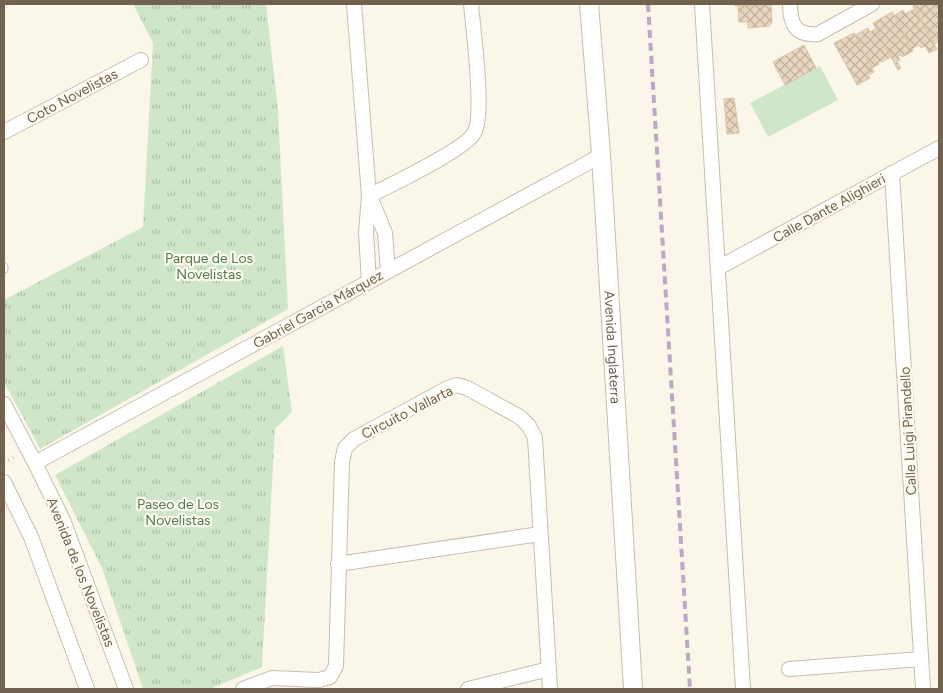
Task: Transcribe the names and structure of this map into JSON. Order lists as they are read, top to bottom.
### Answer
{
  "streets": {
    "street": [
      "Coto Novelistas",
      "Calle Dante Alighieri",
      "Gabriel Garcia Márquez",
      "Avenida Inglaterra",
      "Circuito Vallarta",
      "Calle Luigi Pirandello",
      "Avenida de los Novelistas"
    ]
  },
  "crossings": [
    ["Calle Dante Alighieri", "Calle Luigi Pirandello"],
    ["Gabriel Garcia Márquez", "Avenida Inglaterra"],
    ["Gabriel Garcia Márquez", "Avenida de los Novelistas"]
  ],
  "parks": ["Parque de Los Novelistas", "Paseo de Los Novelistas"]
}
